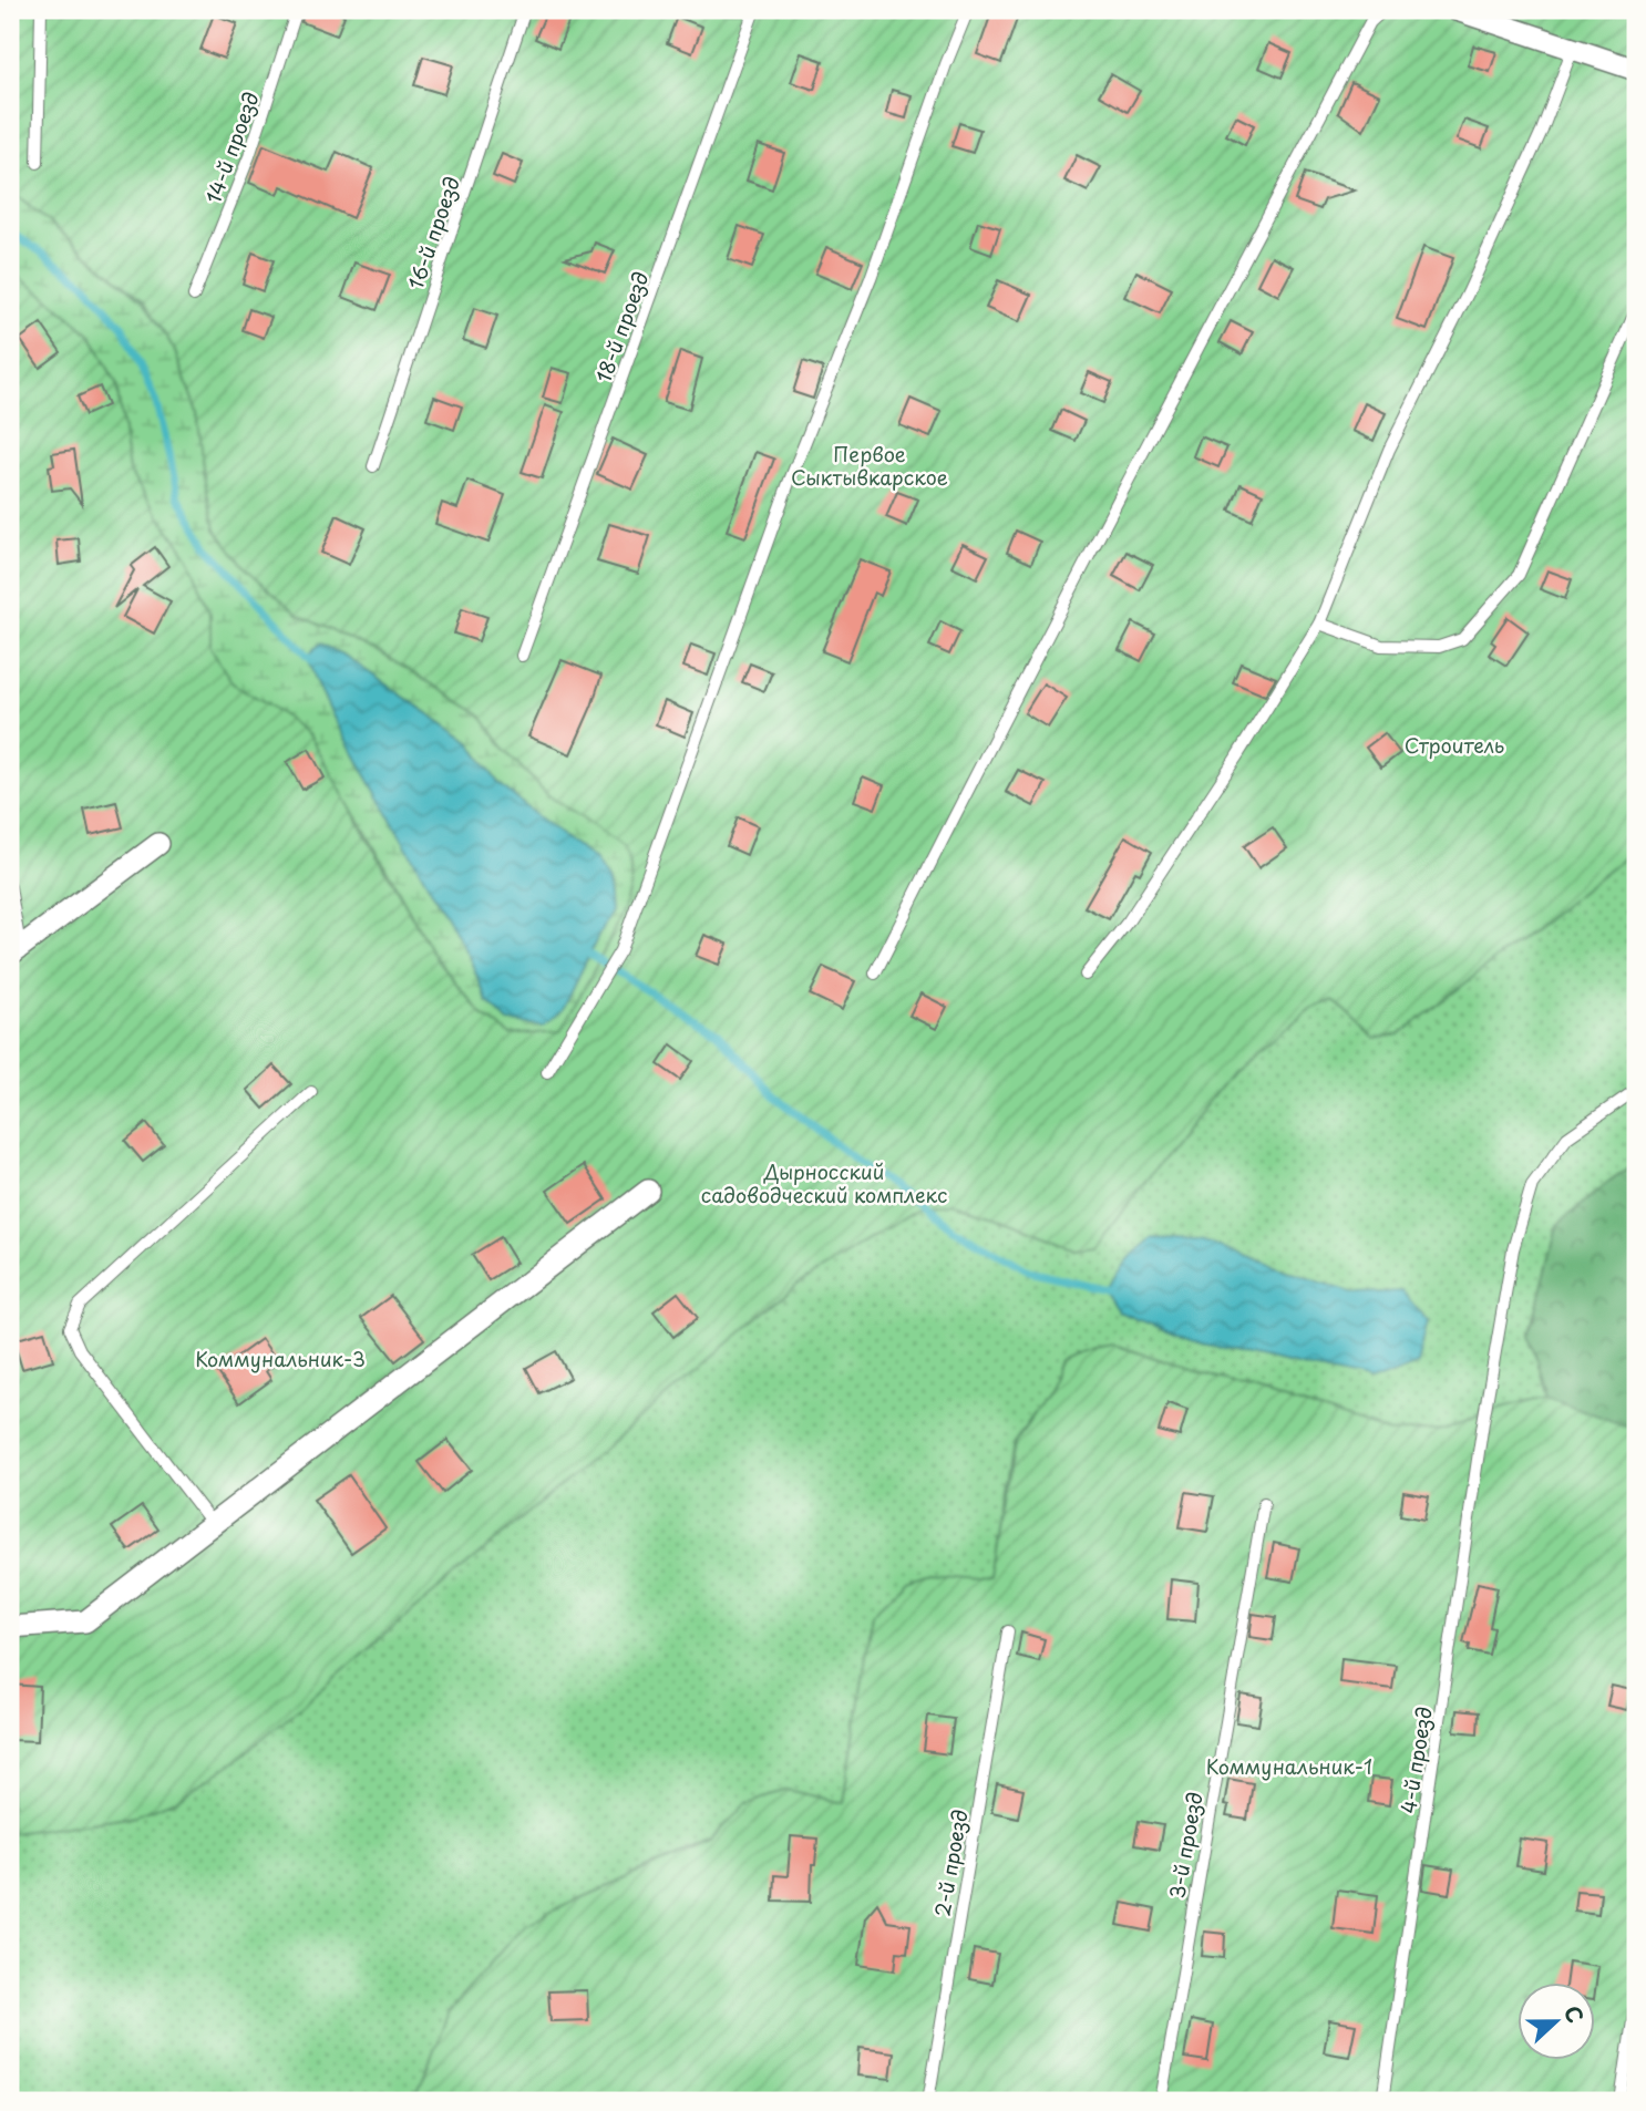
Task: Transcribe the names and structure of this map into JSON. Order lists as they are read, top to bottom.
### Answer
{
  "streets": {
    "lane": [
      "14-й проезд",
      "16-й проезд",
      "18-й проезд",
      "4-й проезд",
      "3-й проезд",
      "2-й проезд"
    ]
  },
  "parks": [
    "Первое Сыктывкарское",
    "Строитель",
    "Дырносский садоводческий комплекс",
    "Коммунальник-3",
    "Коммунальник-1"
  ],
  "north": "right"
}
